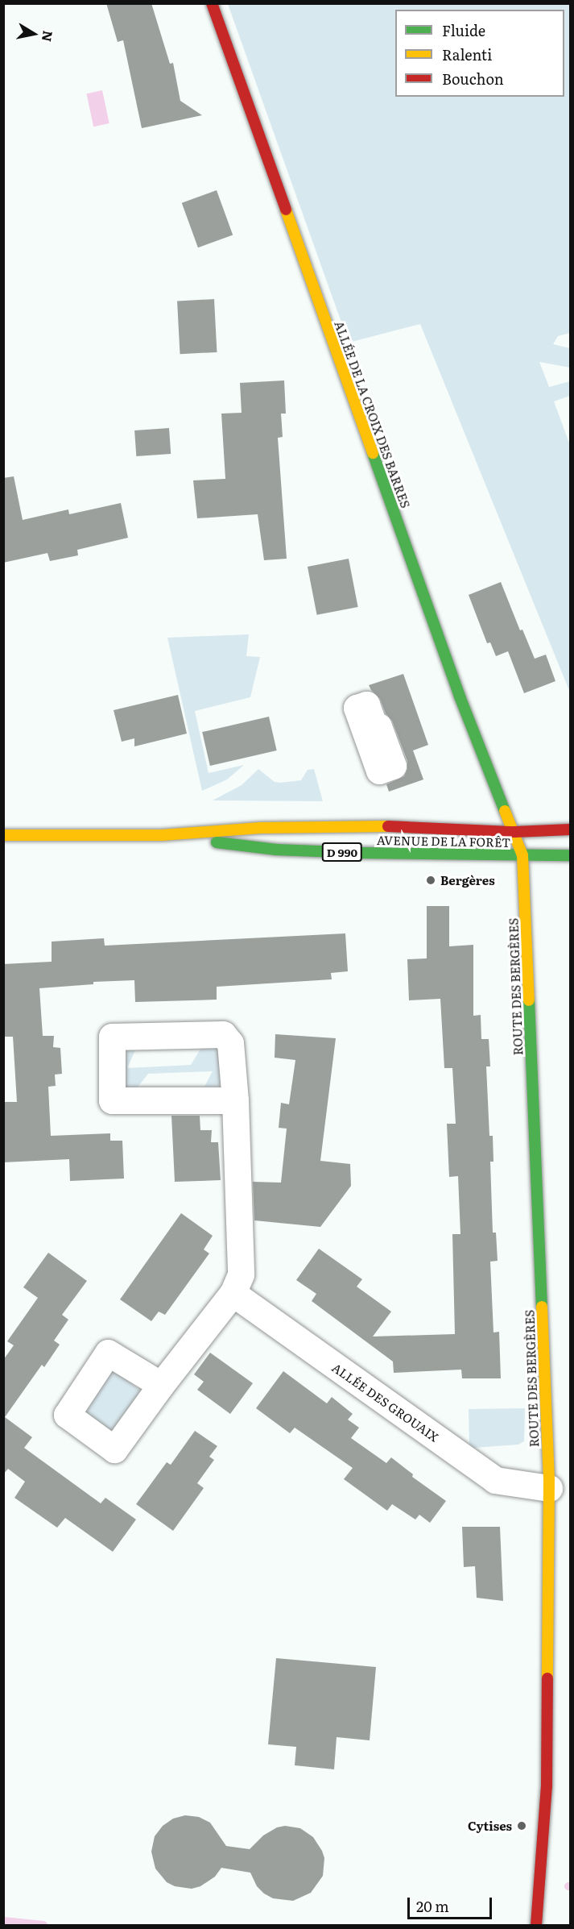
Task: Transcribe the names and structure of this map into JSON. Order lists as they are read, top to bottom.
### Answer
{
  "streets": {
    "street": [
      "ALLÉE DE LA CROIX DES BARRES",
      "AVENUE DE LA FORÊT",
      "D 990",
      "ROUTE DES BERGÈRES",
      "ALLÉE DES GROUAIX"
    ]
  },
  "crossings": [
    ["ALLÉE DE LA CROIX DES BARRES", "AVENUE DE LA FORÊT"],
    ["ALLÉE DE LA CROIX DES BARRES", "D 990"],
    ["ALLÉE DE LA CROIX DES BARRES", "ROUTE DES BERGÈRES"],
    ["AVENUE DE LA FORÊT", "D 990"],
    ["AVENUE DE LA FORÊT", "ROUTE DES BERGÈRES"],
    ["D 990", "ROUTE DES BERGÈRES"],
    ["ROUTE DES BERGÈRES", "ALLÉE DES GROUAIX"]
  ],
  "places": ["Bergères", "Cytises"],
  "legend": ["Fluide", "Ralenti", "Bouchon"],
  "scale_bar": "20 m",
  "north": "right"
}
